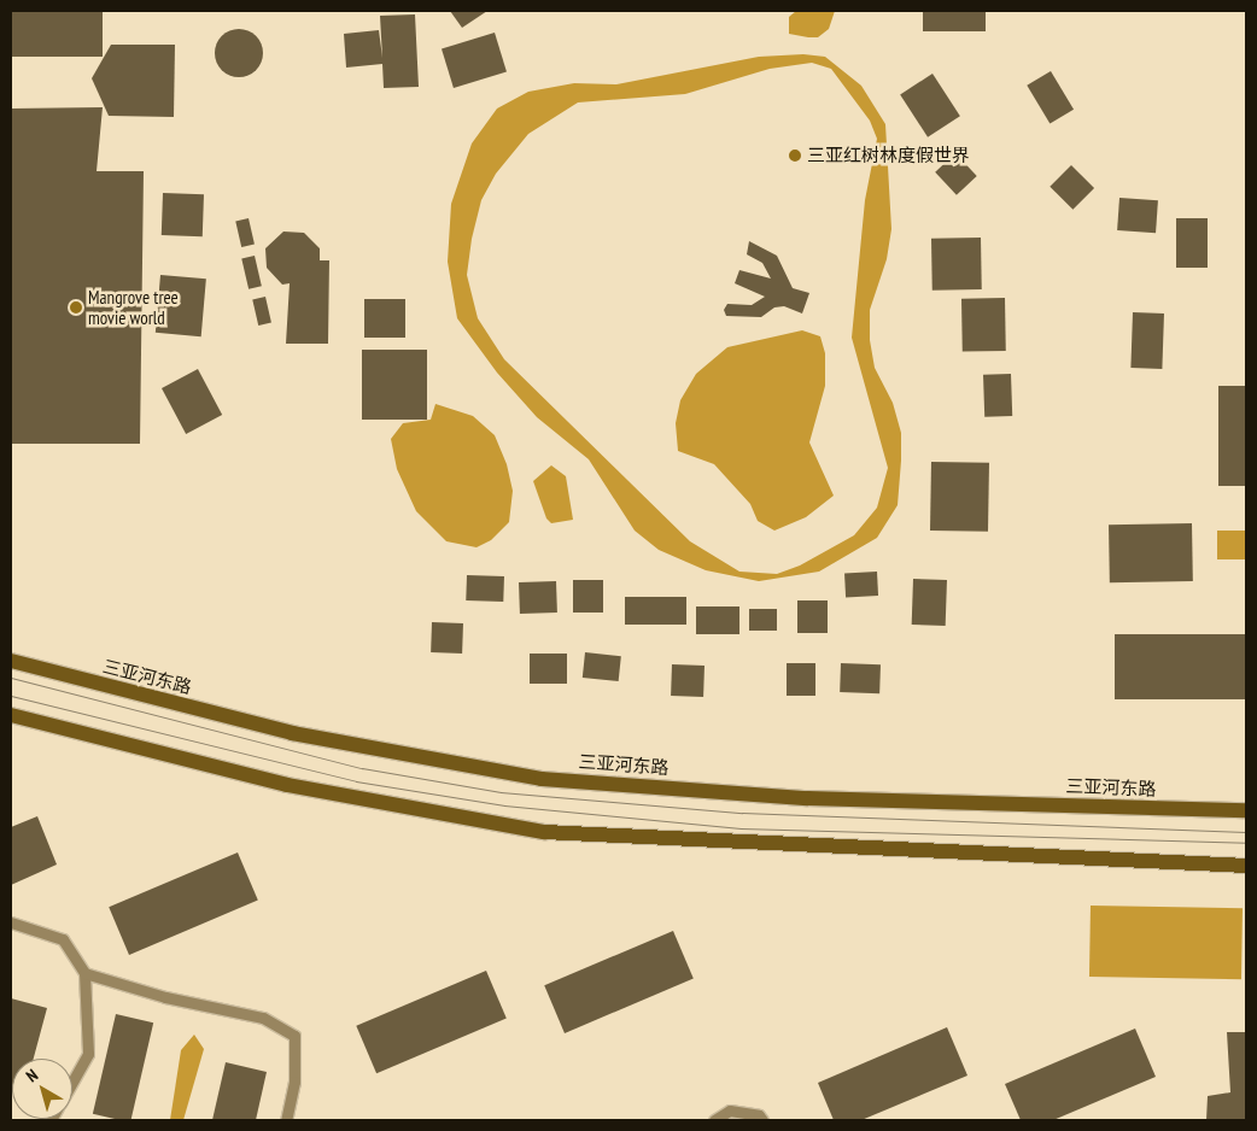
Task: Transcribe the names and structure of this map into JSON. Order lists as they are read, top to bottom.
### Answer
{
  "streets": {
    "main road": ["三亚河东路"]
  },
  "places": ["三亚红树林度假世界", "Mangrove tree movie world"],
  "north": "top left"
}
